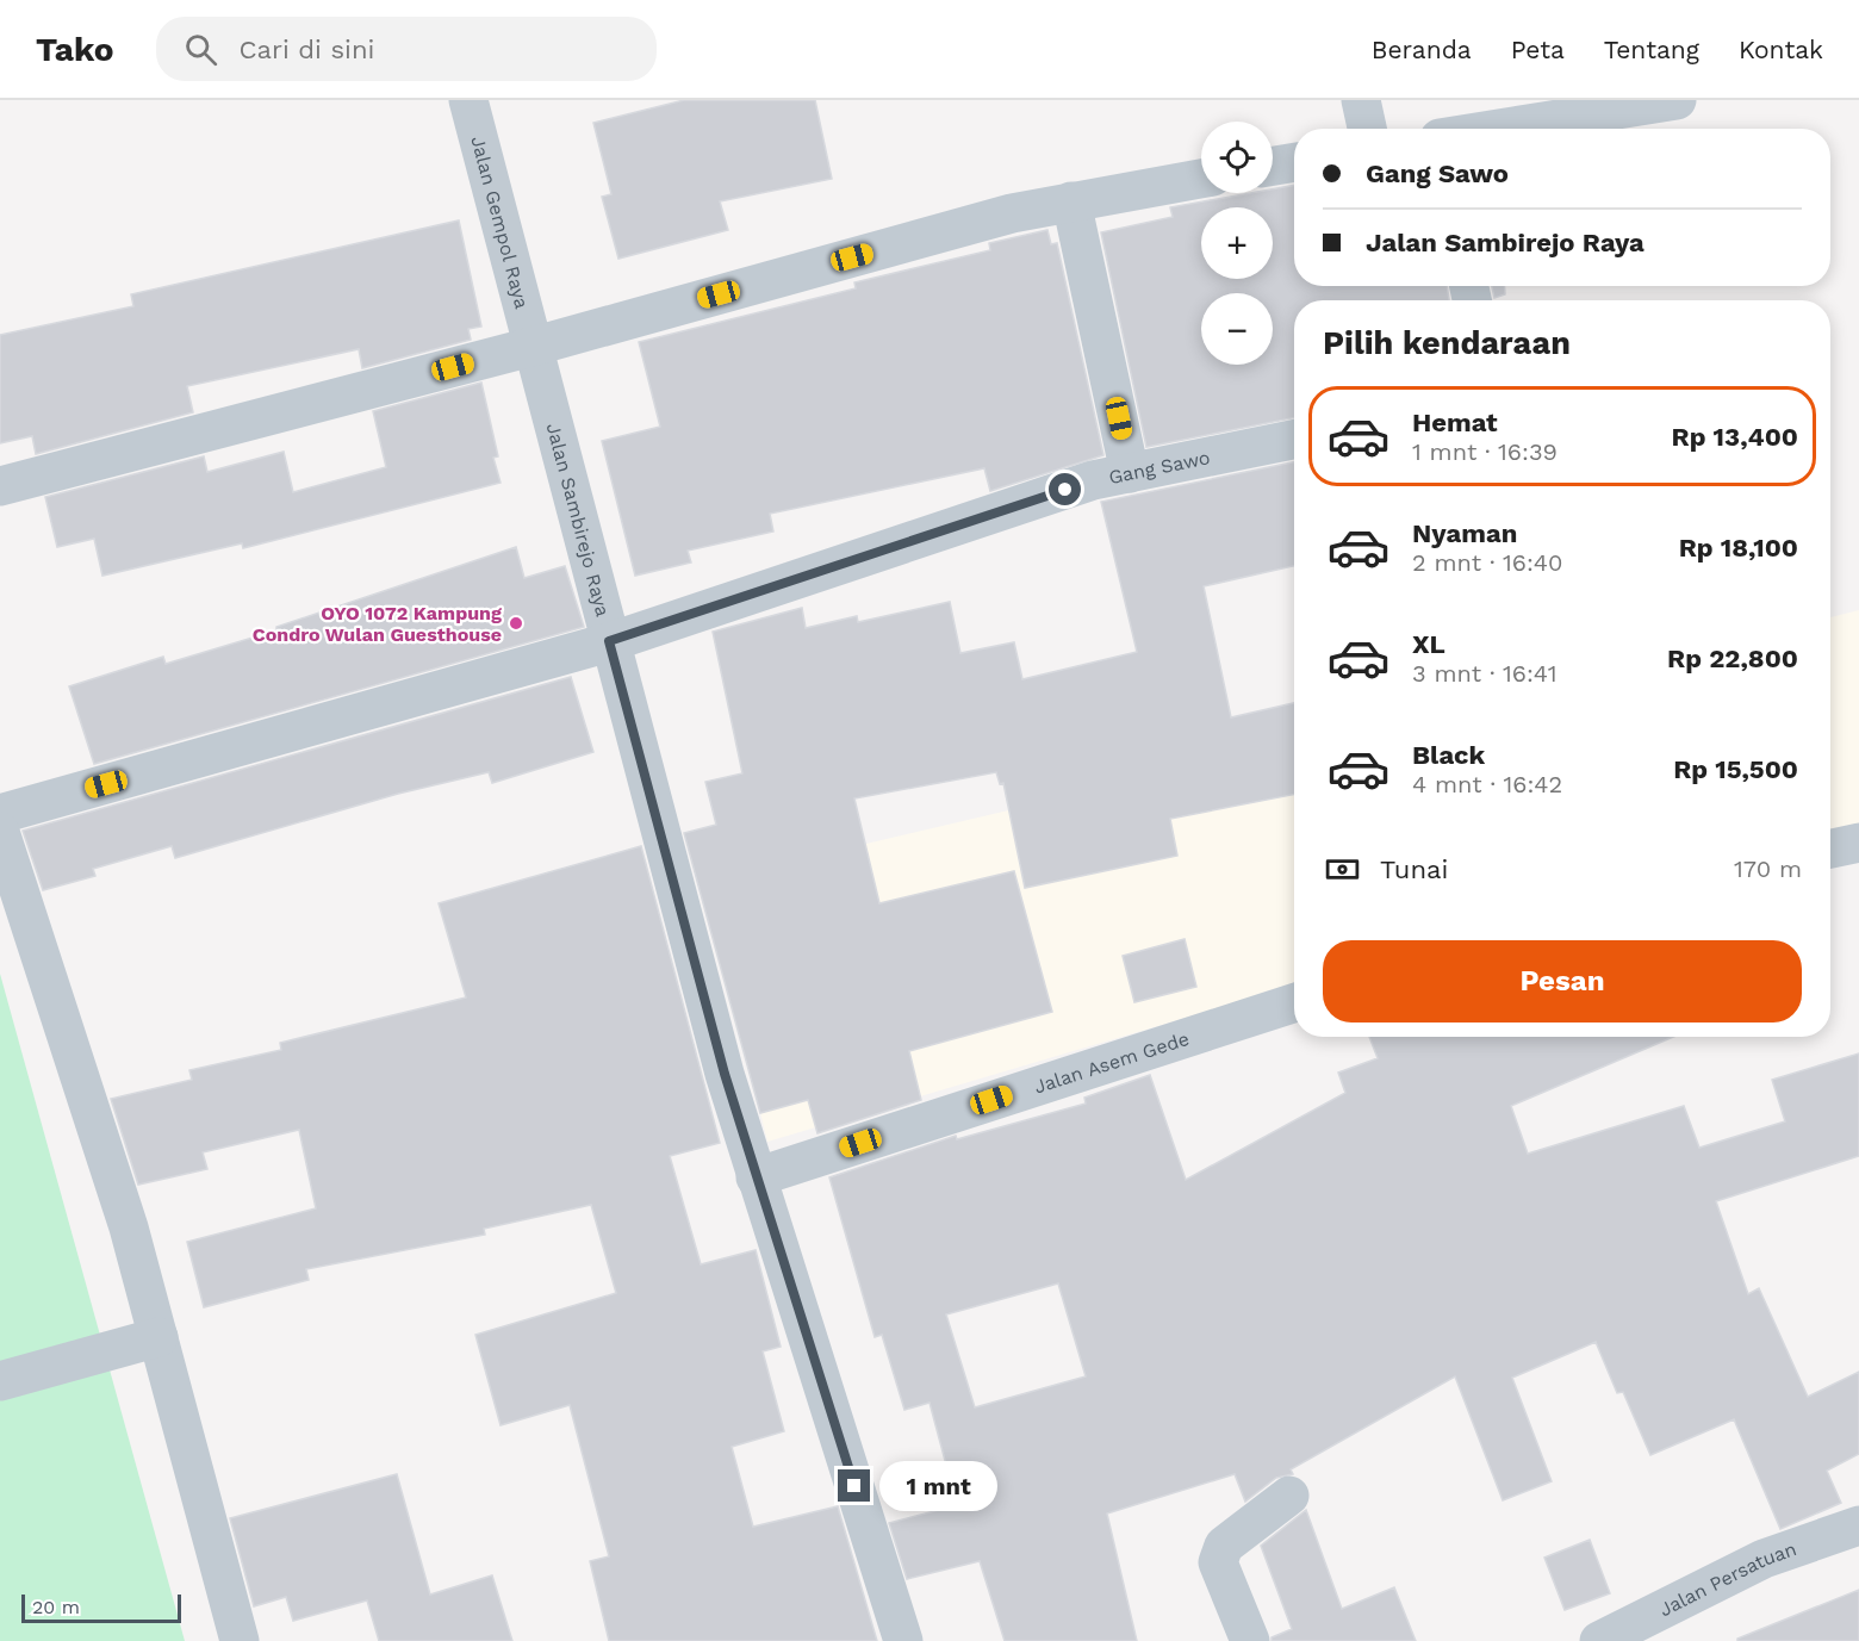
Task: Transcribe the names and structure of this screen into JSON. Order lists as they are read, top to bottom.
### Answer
{
  "streets": {
    "street": [
      "Jalan Gempol Raya",
      "Gang Sawo",
      "Jalan Sambirejo Raya",
      "Jalan Asem Gede",
      "Jalan Persatuan"
    ]
  },
  "crossings": [
    ["Jalan Gempol Raya", "Jalan Sambirejo Raya"],
    ["Gang Sawo", "Jalan Sambirejo Raya"],
    ["Jalan Sambirejo Raya", "Jalan Asem Gede"]
  ],
  "places": ["OYO 1072 Kampung Condro Wulan Guesthouse"],
  "scale_bar": "20 m",
  "page": {
    "header": "Tako",
    "search": "Cari di sini",
    "nav": [
      "Beranda",
      "Peta",
      "Tentang",
      "Kontak"
    ],
    "map_buttons": ["+", "−"],
    "banner": ["Gang Sawo", "Jalan Sambirejo Raya"],
    "heading": "Pilih kendaraan",
    "list": [
      {
        "name": "Hemat",
        "note": "1 mnt · 16:39",
        "value": "Rp 13,400"
      },
      {
        "name": "Nyaman",
        "note": "2 mnt · 16:40",
        "value": "Rp 18,100"
      },
      {
        "name": "XL",
        "note": "3 mnt · 16:41",
        "value": "Rp 22,800"
      },
      {
        "name": "Black",
        "note": "4 mnt · 16:42",
        "value": "Rp 15,500"
      }
    ],
    "pay": ["Tunai", "170 m"],
    "buttons": "Pesan",
    "bubble": "1 mnt",
    "scale": "20 m"
  }
}
